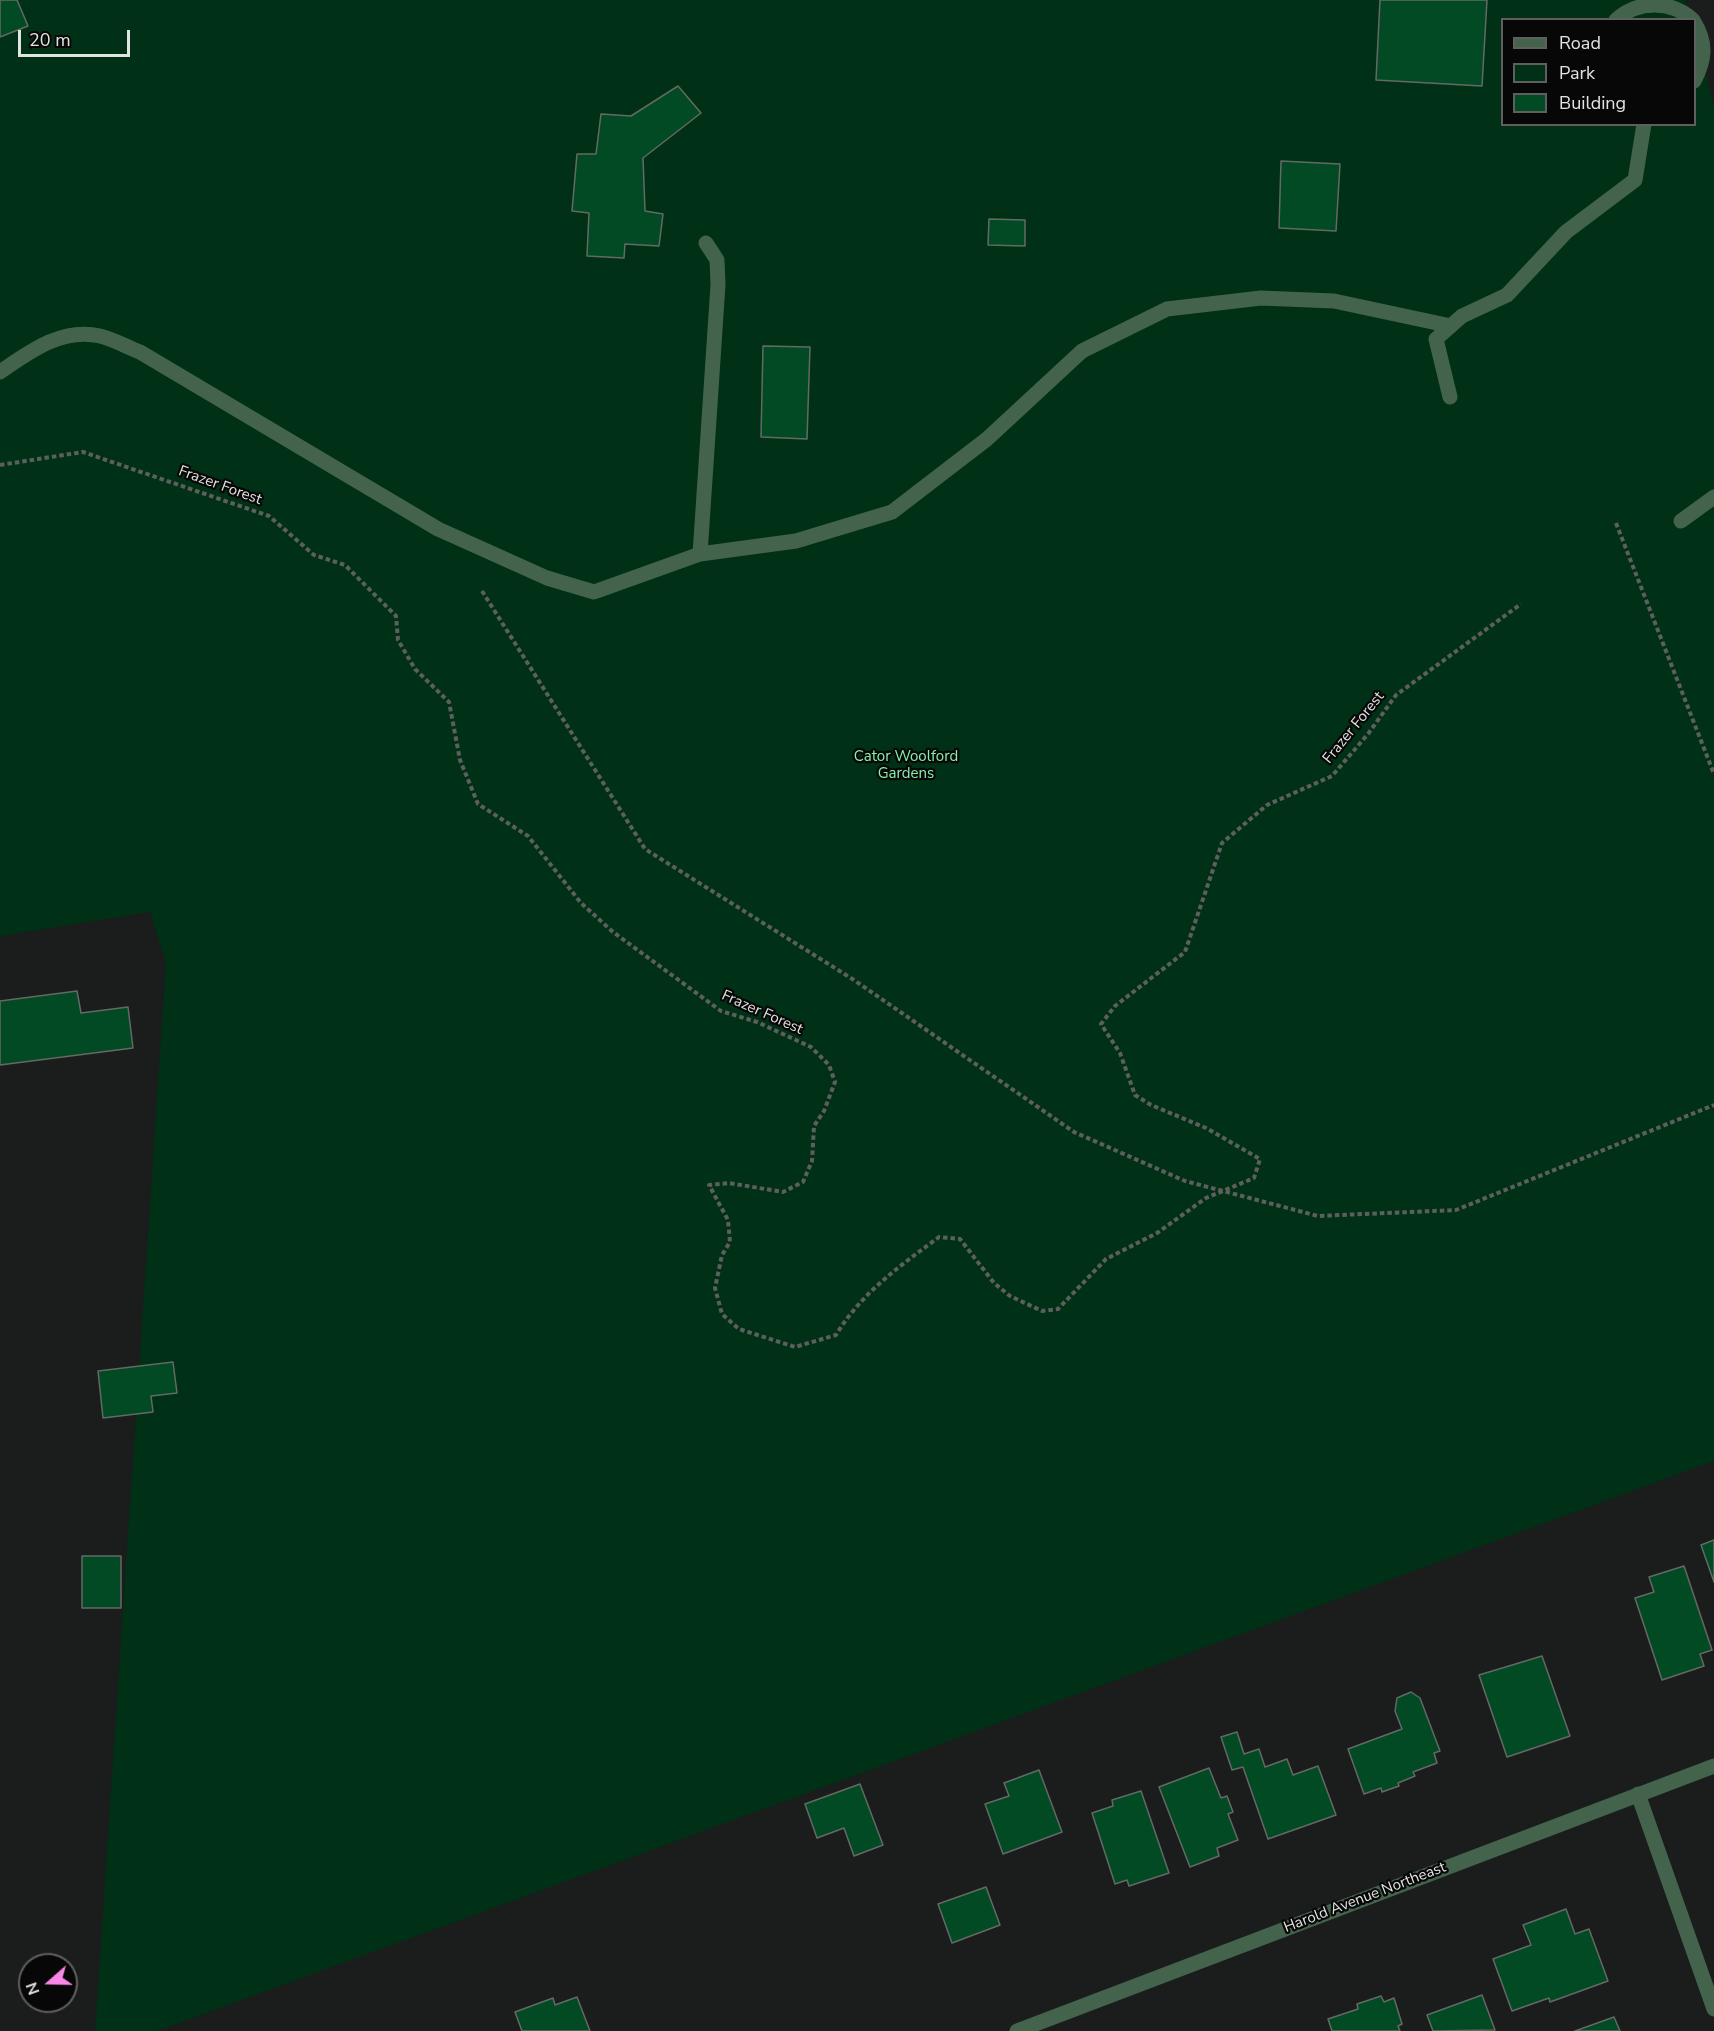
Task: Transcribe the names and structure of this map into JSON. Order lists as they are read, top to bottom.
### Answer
{
  "streets": {
    "street": ["Harold Avenue Northeast"],
    "path": ["Frazer Forest"]
  },
  "parks": ["Cator Woolford Gardens"],
  "legend": ["Road", "Park", "Building"],
  "scale_bar": "20 m",
  "north": "left"
}
